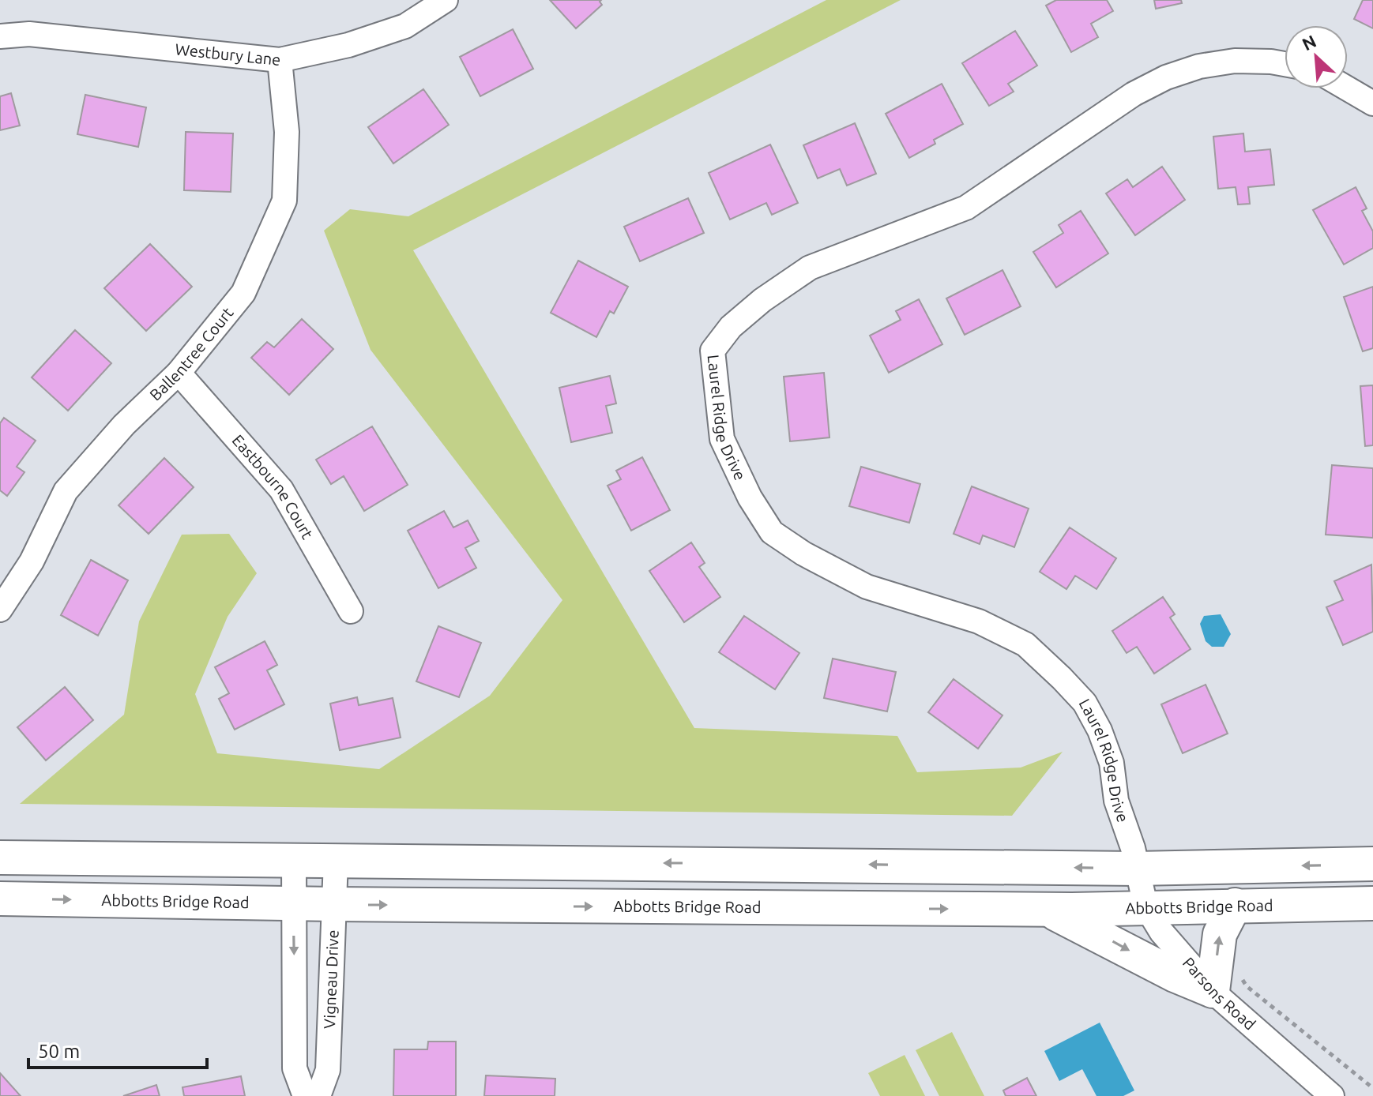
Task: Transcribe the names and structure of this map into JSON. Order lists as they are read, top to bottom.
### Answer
{
  "streets": {
    "main road": ["Abbotts Bridge Road"],
    "street": [
      "Westbury Lane",
      "Ballentree Court",
      "Laurel Ridge Drive",
      "Eastbourne Court",
      "Vigneau Drive",
      "Parsons Road"
    ]
  },
  "crossings": [
    ["Westbury Lane", "Ballentree Court"],
    ["Ballentree Court", "Eastbourne Court"],
    ["Laurel Ridge Drive", "Parsons Road"],
    ["Abbotts Bridge Road", "Vigneau Drive"],
    ["Abbotts Bridge Road", "Parsons Road"]
  ],
  "scale_bar": "50 m",
  "north": "top left"
}
